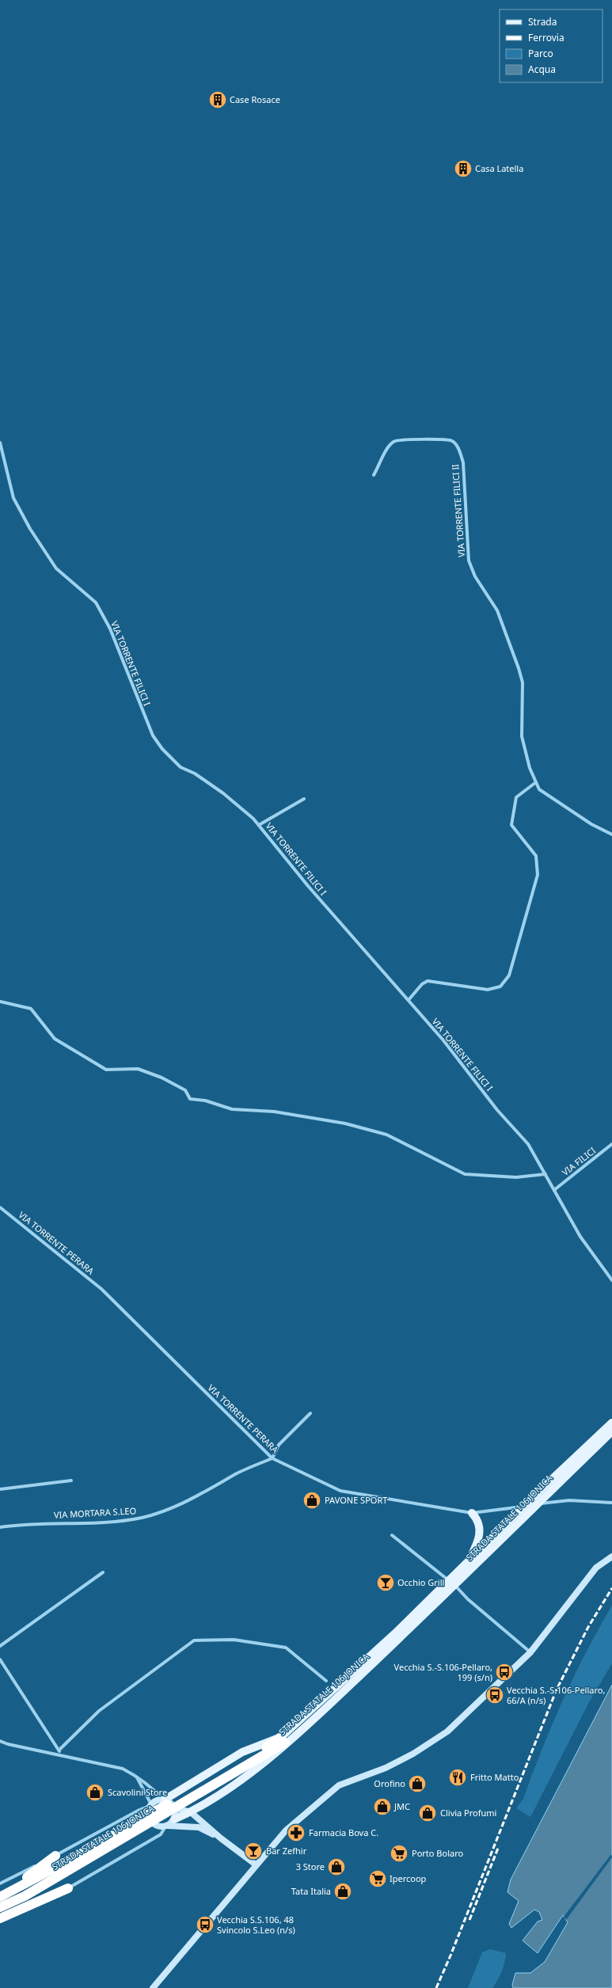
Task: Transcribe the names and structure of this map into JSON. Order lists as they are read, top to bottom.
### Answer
{
  "streets": {
    "highway": ["STRADA STATALE 106 JONICA"],
    "street": [
      "VIA TORRENTE FILICI II",
      "VIA TORRENTE FILICI I",
      "VIA FILICI",
      "VIA TORRENTE PERARA",
      "VIA MORTARA S.LEO"
    ]
  },
  "crossings": [
    ["VIA TORRENTE FILICI I", "VIA FILICI"],
    ["VIA TORRENTE PERARA", "VIA MORTARA S.LEO"]
  ],
  "places": {
    "building": ["Case Rosace", "Casa Latella"],
    "shop": [
      "PAVONE SPORT",
      "Orofino",
      "Scavolini Store",
      "JMC",
      "Clivia Profumi",
      "3 Store",
      "Tata Italia"
    ],
    "bar": ["Occhio Grill", "Bar Zefhir"],
    "bus stop": ["Vecchia S.-S.106-Pellaro, 199 (s/n)", "Vecchia S.-S.106-Pellaro, 66/A (n/s)", "Vecchia S.S.106, 48 Svincolo S.Leo (n/s)"],
    "restaurant": ["Fritto Matto"],
    "pharmacy": ["Farmacia Bova C."],
    "supermarket": ["Porto Bolaro", "Ipercoop"]
  },
  "legend": [
    "Strada",
    "Ferrovia",
    "Parco",
    "Acqua"
  ]
}
